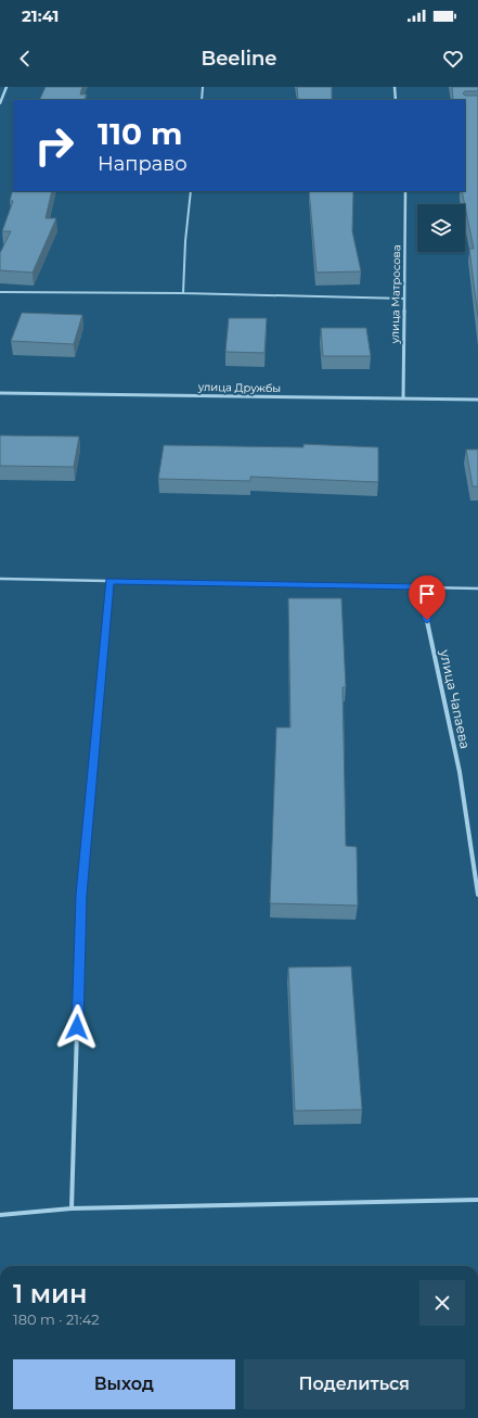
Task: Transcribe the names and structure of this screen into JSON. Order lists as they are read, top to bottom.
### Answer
{
  "streets": {
    "street": ["улица Матросова", "улица Дружбы", "улица Чапаева"]
  },
  "crossings": [
    ["улица Матросова", "улица Дружбы"]
  ],
  "page": {
    "status": "21:41",
    "header": "Beeline",
    "turn": ["110 m", "Направо"],
    "heading": ["1 мин", "180 m · 21:42"],
    "buttons": ["Выход", "Поделиться"]
  }
}
